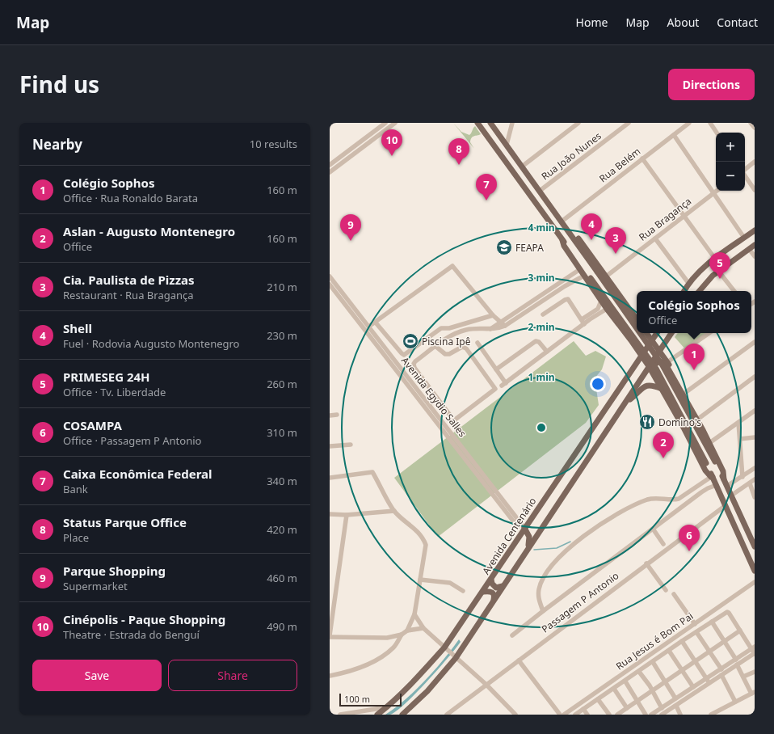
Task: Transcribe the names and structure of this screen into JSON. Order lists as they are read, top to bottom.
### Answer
{
  "streets": {
    "main road": ["Avenida Centenário"],
    "street": [
      "Rua João Nunes",
      "Rua Belém",
      "Rua Bragança",
      "Avenida Egydio Salles",
      "Passagem P Antonio",
      "Rua Jesus é Bom Pai"
    ]
  },
  "crossings": [
    ["Avenida Egydio Salles", "Avenida Centenário"]
  ],
  "places": {
    "school or university": ["FEAPA"],
    "sports": ["Piscina Ipê"],
    "restaurant": ["Domino's"]
  },
  "scale_bar": "100 m",
  "page": {
    "header": "Map",
    "nav": [
      "Home",
      "Map",
      "About",
      "Contact"
    ],
    "title": "Find us",
    "buttons": [
      "Directions",
      ["Save", "Share"]
    ],
    "heading": ["Nearby", "10 results"],
    "pins": [
      "10",
      "8",
      "7",
      "4",
      "9",
      "3",
      "5",
      "1",
      "2",
      "6"
    ],
    "map_buttons": ["+", "−"],
    "list": [
      {
        "mark": "1",
        "name": "Colégio Sophos",
        "note": "Office · Rua Ronaldo Barata",
        "value": "160 m"
      },
      {
        "mark": "2",
        "name": "Aslan - Augusto Montenegro",
        "note": "Office",
        "value": "160 m"
      },
      {
        "mark": "3",
        "name": "Cia. Paulista de Pizzas",
        "note": "Restaurant · Rua Bragança",
        "value": "210 m"
      },
      {
        "mark": "4",
        "name": "Shell",
        "note": "Fuel · Rodovia Augusto Montenegro",
        "value": "230 m"
      },
      {
        "mark": "5",
        "name": "PRIMESEG 24H",
        "note": "Office · Tv. Liberdade",
        "value": "260 m"
      },
      {
        "mark": "6",
        "name": "COSAMPA",
        "note": "Office · Passagem P Antonio",
        "value": "310 m"
      },
      {
        "mark": "7",
        "name": "Caixa Econômica Federal",
        "note": "Bank",
        "value": "340 m"
      },
      {
        "mark": "8",
        "name": "Status Parque Office",
        "note": "Place",
        "value": "420 m"
      },
      {
        "mark": "9",
        "name": "Parque Shopping",
        "note": "Supermarket",
        "value": "460 m"
      },
      {
        "mark": "10",
        "name": "Cinépolis - Paque Shopping",
        "note": "Theatre · Estrada do Benguí",
        "value": "490 m"
      }
    ],
    "popup": ["Colégio Sophos", "Office"],
    "scale": "100 m"
  },
  "rings": [
    "4 min",
    "3 min",
    "2 min",
    "1 min"
  ]
}
